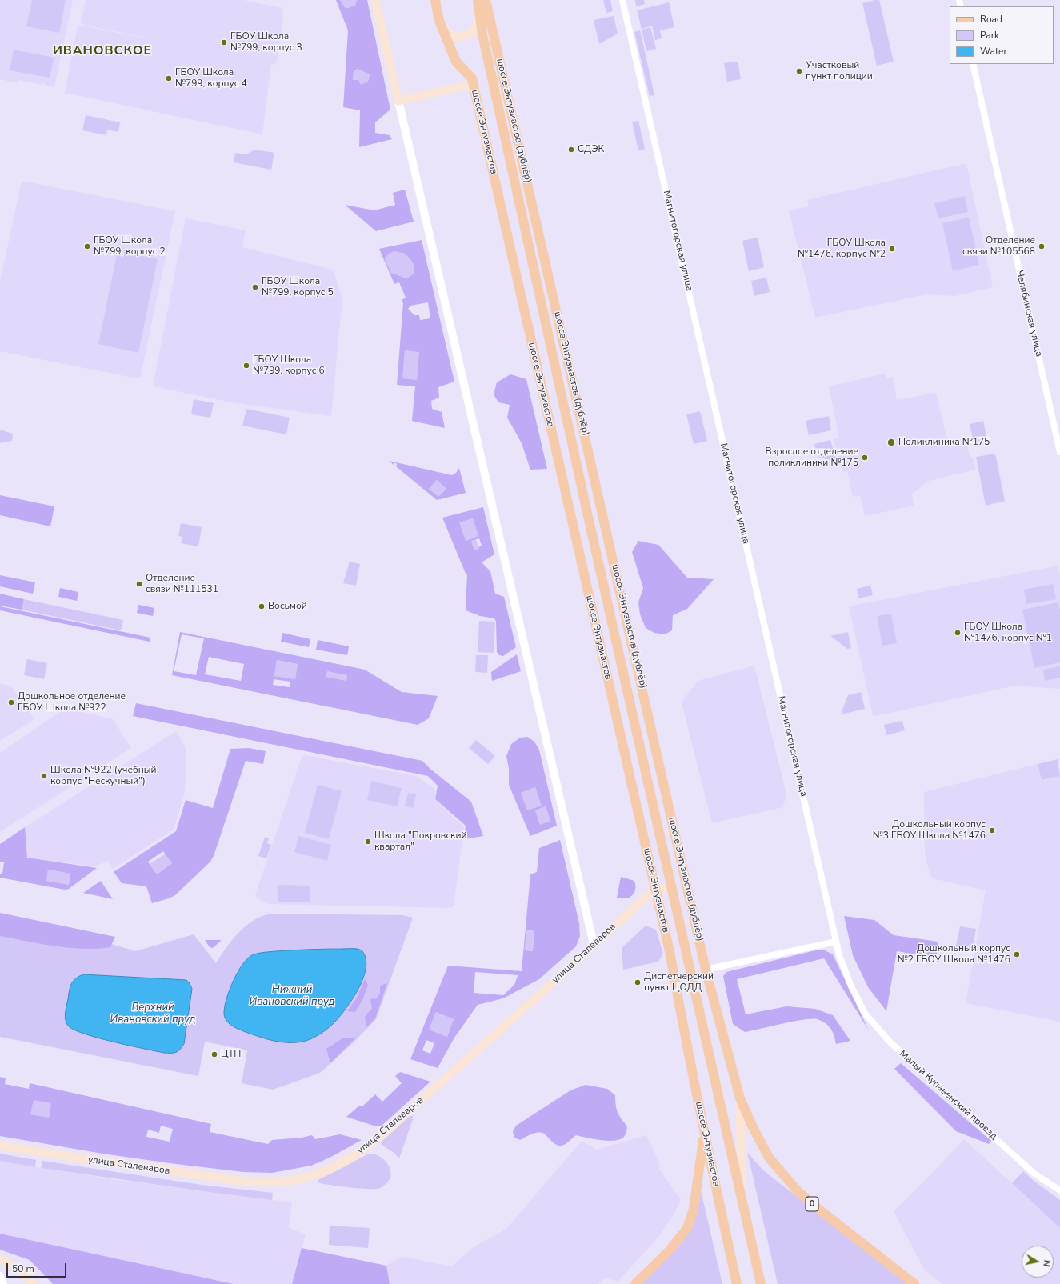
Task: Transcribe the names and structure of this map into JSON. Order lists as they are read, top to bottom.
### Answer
{
  "streets": {
    "main road": [
      "шоссе Энтузиастов (дублёр)",
      "шоссе Энтузиастов",
      "улица Сталеваров",
      "0"
    ],
    "street": ["Магнитогорская улица", "Челябинская улица", "Малый Купавенский проезд"]
  },
  "crossings": [
    ["шоссе Энтузиастов (дублёр)", "шоссе Энтузиастов"],
    ["шоссе Энтузиастов (дублёр)", "0"],
    ["шоссе Энтузиастов", "улица Сталеваров"],
    ["Магнитогорская улица", "Малый Купавенский проезд"]
  ],
  "districts": ["ИВАНОВСКОЕ"],
  "water": ["Нижний Ивановский пруд", "Верхний Ивановский пруд"],
  "places": [
    "ГБОУ Школа №799, корпус 3",
    "Участковый пункт полиции",
    "ГБОУ Школа №799, корпус 4",
    "СДЭК",
    "ГБОУ Школа №799, корпус 2",
    "Отделение связи №105568",
    "ГБОУ Школа №1476, корпус №2",
    "ГБОУ Школа №799, корпус 5",
    "ГБОУ Школа №799, корпус 6",
    "Поликлиника №175",
    "Взрослое отделение поликлиники №175",
    "Отделение связи №111531",
    "Восьмой",
    "ГБОУ Школа №1476, корпус №1",
    "Дошкольное отделение ГБОУ Школа №922",
    "Школа №922 (учебный корпус \"Нескучный\")",
    "Дошкольный корпус №3 ГБОУ Школа №1476",
    "Школа \"Покровский квартал\"",
    "Дошкольный корпус №2 ГБОУ Школа №1476",
    "Диспетчерский пункт ЦОДД",
    "ЦТП"
  ],
  "legend": ["Road", "Park", "Water"],
  "scale_bar": "50 m",
  "north": "right"
}
